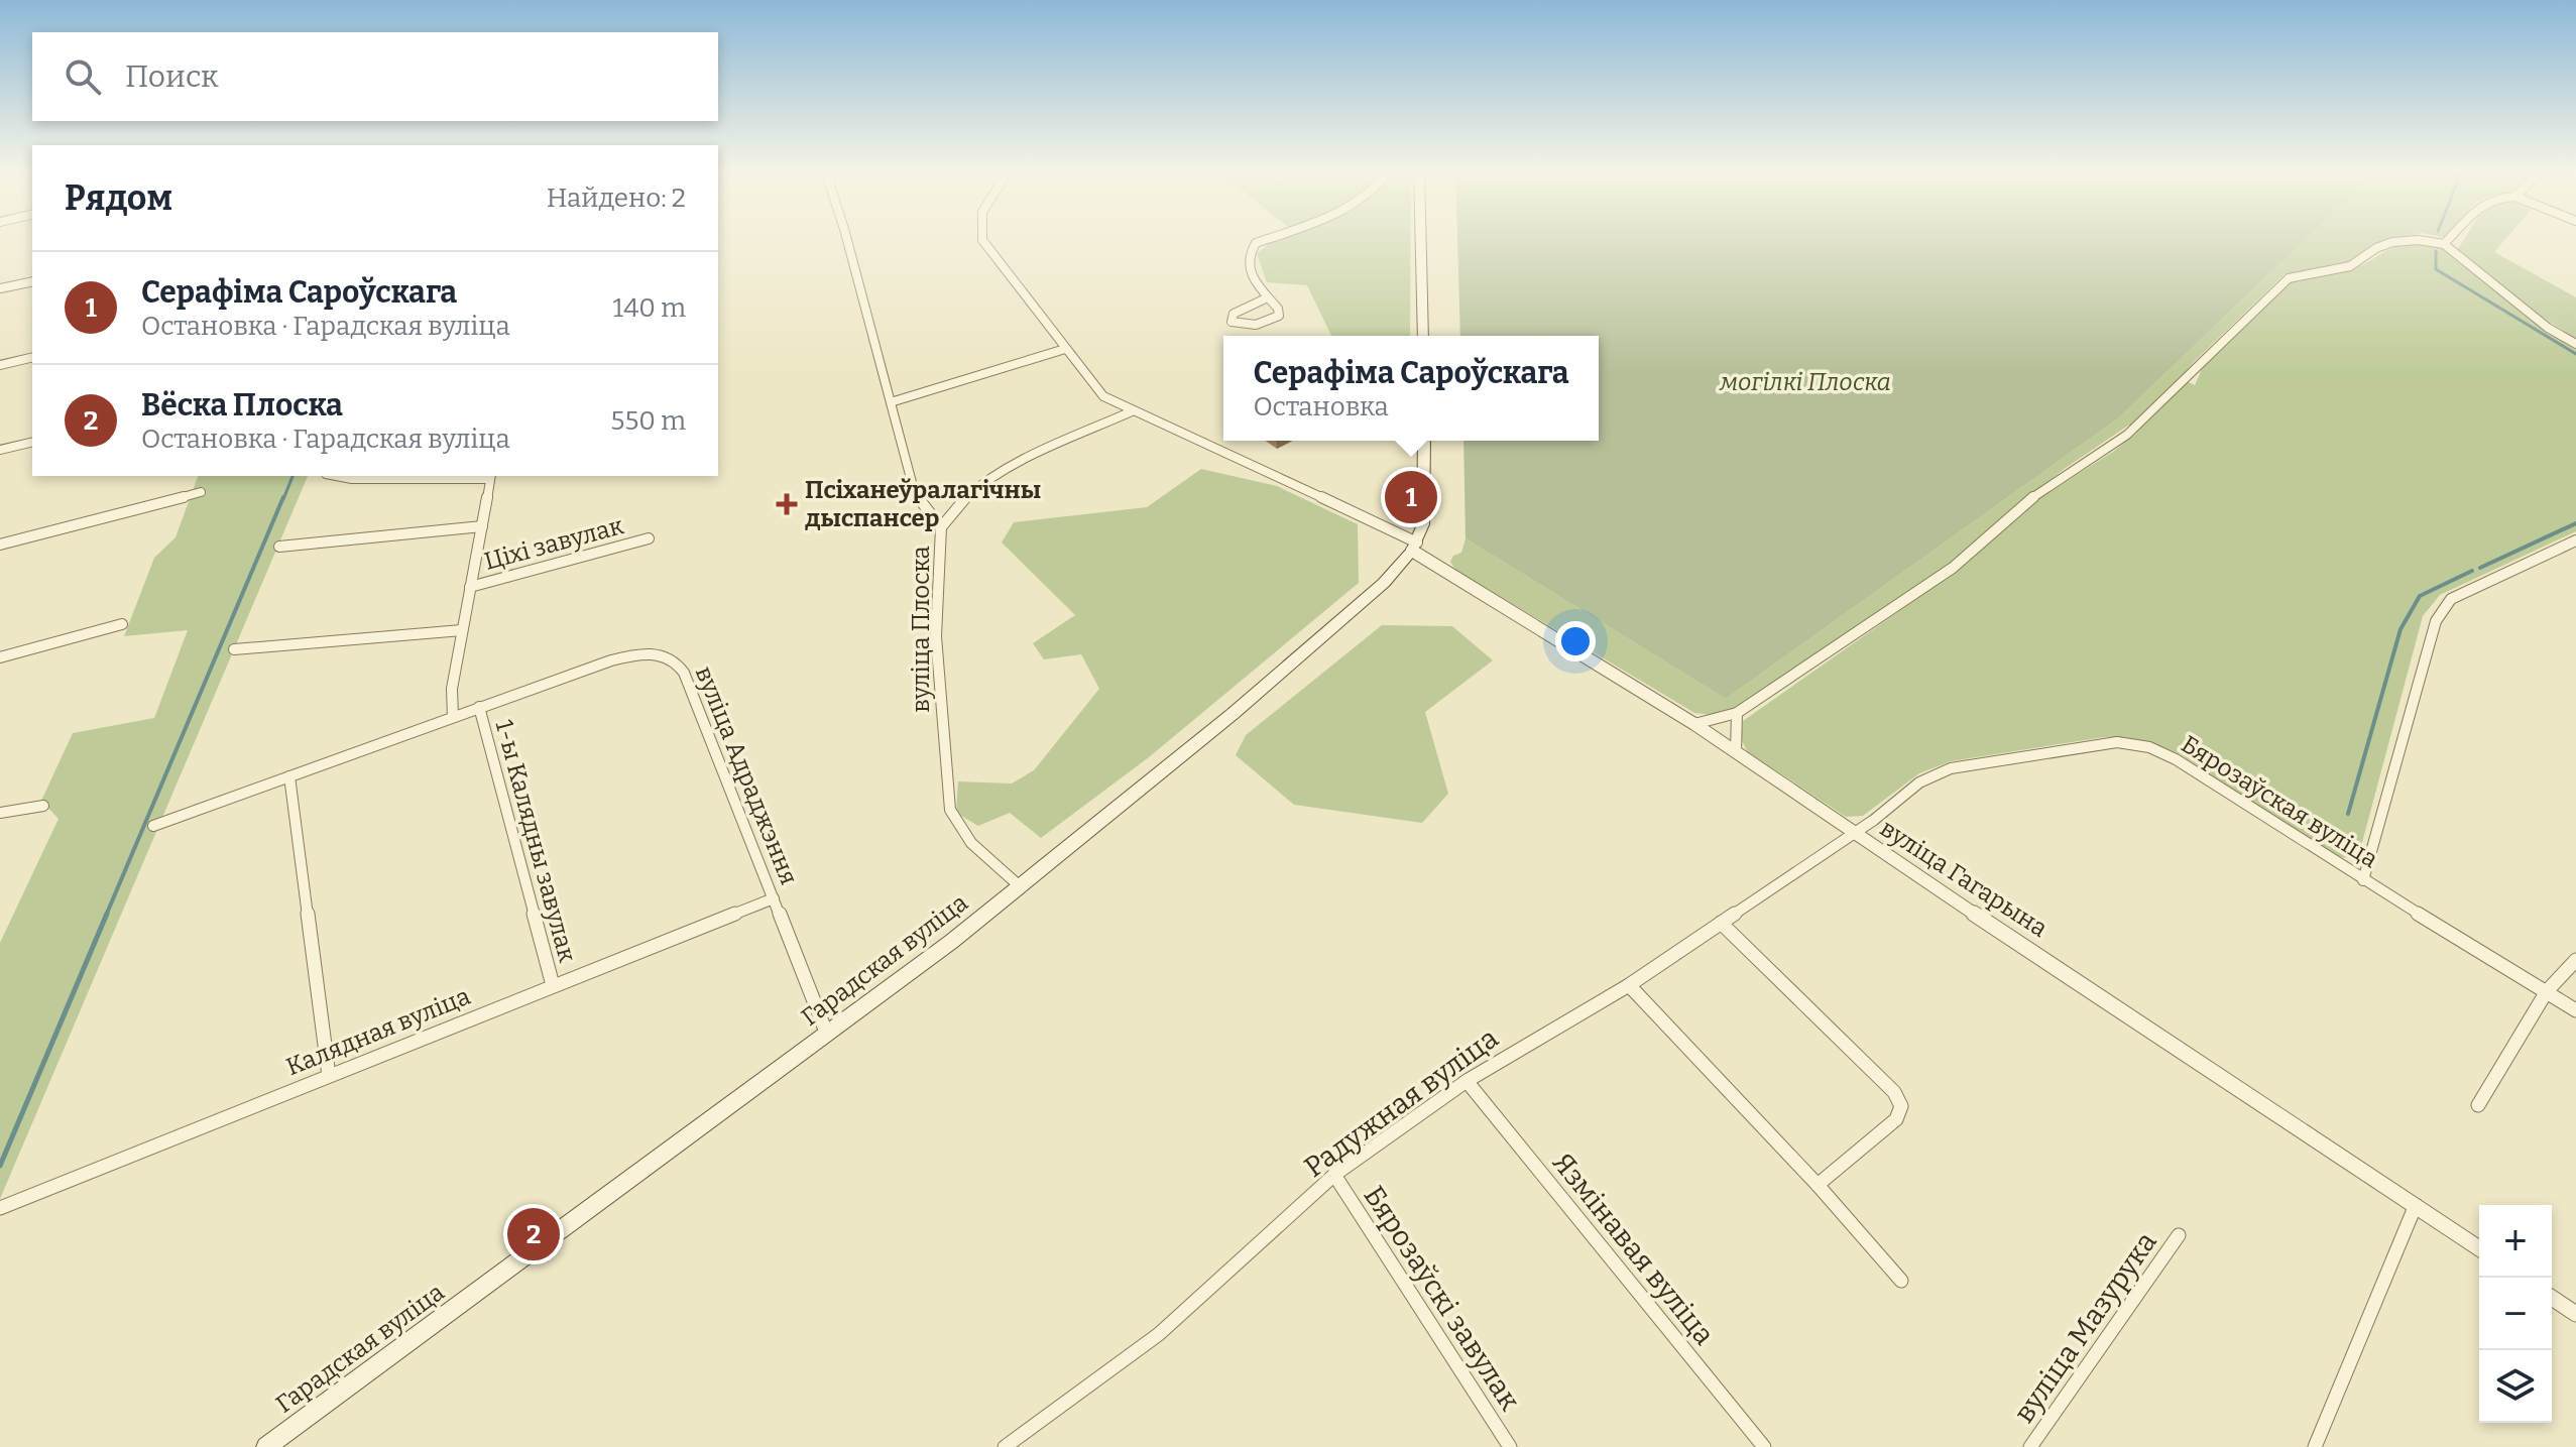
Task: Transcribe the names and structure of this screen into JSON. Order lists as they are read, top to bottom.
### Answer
{
  "streets": {
    "main road": ["Гарадская вуліца"],
    "street": [
      "Ціхі завулак",
      "вуліца Плоска",
      "вуліца Адраджэння",
      "Бярозаўская вуліца",
      "1-ы Калядны завулак",
      "вуліца Гагарына",
      "Калядная вуліца",
      "Радужная вуліца",
      "Язмінавая вуліца",
      "Бярозаўскі завулак",
      "вуліца Мазурука"
    ]
  },
  "crossings": [
    ["вуліца Плоска", "Гарадская вуліца"],
    ["вуліца Адраджэння", "1-ы Калядны завулак"],
    ["вуліца Адраджэння", "Гарадская вуліца"],
    ["вуліца Адраджэння", "Калядная вуліца"],
    ["Бярозаўская вуліца", "вуліца Гагарына"],
    ["Бярозаўская вуліца", "Радужная вуліца"],
    ["1-ы Калядны завулак", "Калядная вуліца"],
    ["вуліца Гагарына", "Гарадская вуліца"],
    ["вуліца Гагарына", "Радужная вуліца"],
    ["Радужная вуліца", "Язмінавая вуліца"],
    ["Радужная вуліца", "Бярозаўскі завулак"]
  ],
  "parks": ["могілкі Плоска"],
  "places": {
    "health": ["Псіханеўралагічны дыспансер"]
  },
  "page": {
    "search": "Поиск",
    "heading": ["Рядом", "Найдено: 2"],
    "list": [
      {
        "mark": "1",
        "name": "Серафіма Сароўскага",
        "note": "Остановка · Гарадская вуліца",
        "value": "140 m"
      },
      {
        "mark": "2",
        "name": "Вёска Плоска",
        "note": "Остановка · Гарадская вуліца",
        "value": "550 m"
      }
    ],
    "popup": ["Серафіма Сароўскага", "Остановка"],
    "pins": ["1", "2"],
    "map_buttons": ["+", "−"]
  }
}
